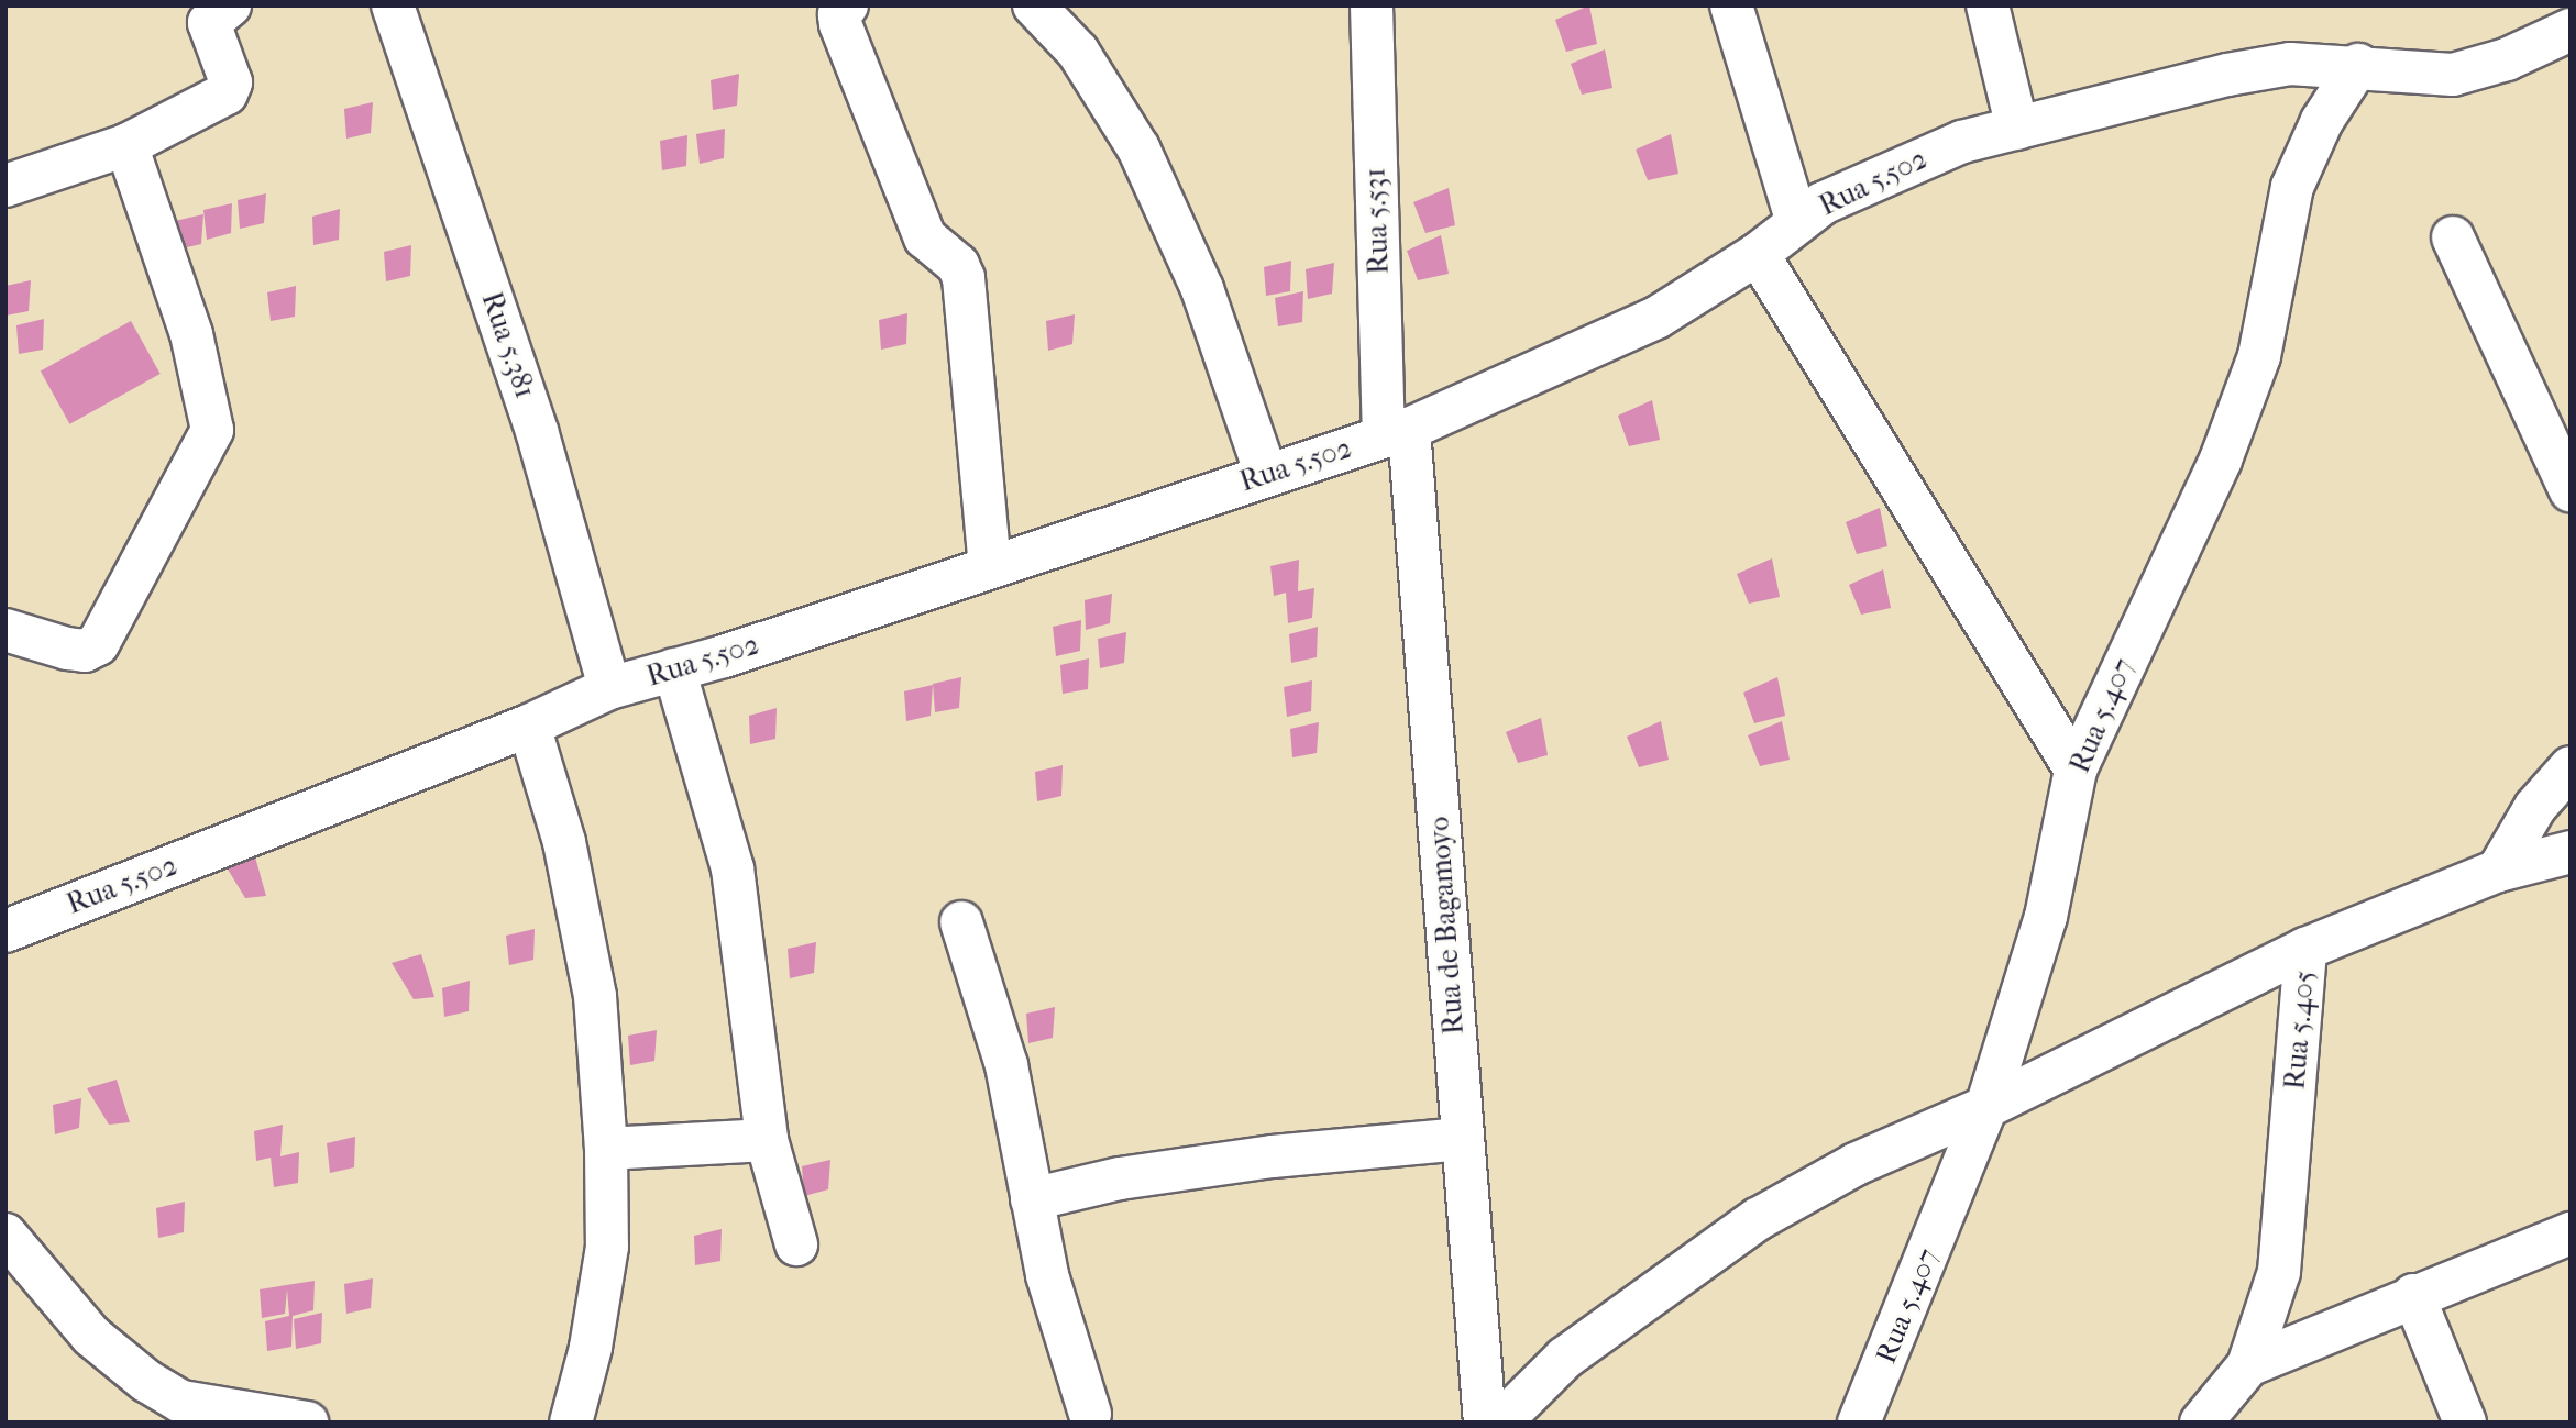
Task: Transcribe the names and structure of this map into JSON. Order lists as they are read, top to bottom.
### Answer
{
  "streets": {
    "street": [
      "Rua 5.502",
      "Rua 5.531",
      "Rua 5.381",
      "Rua 5.407",
      "Rua de Bagamoyo",
      "Rua 5.405"
    ]
  },
  "crossings": [
    ["Rua 5.502", "Rua 5.531"],
    ["Rua 5.502", "Rua 5.381"],
    ["Rua 5.502", "Rua 5.407"],
    ["Rua 5.502", "Rua de Bagamoyo"],
    ["Rua 5.531", "Rua de Bagamoyo"]
  ]
}
